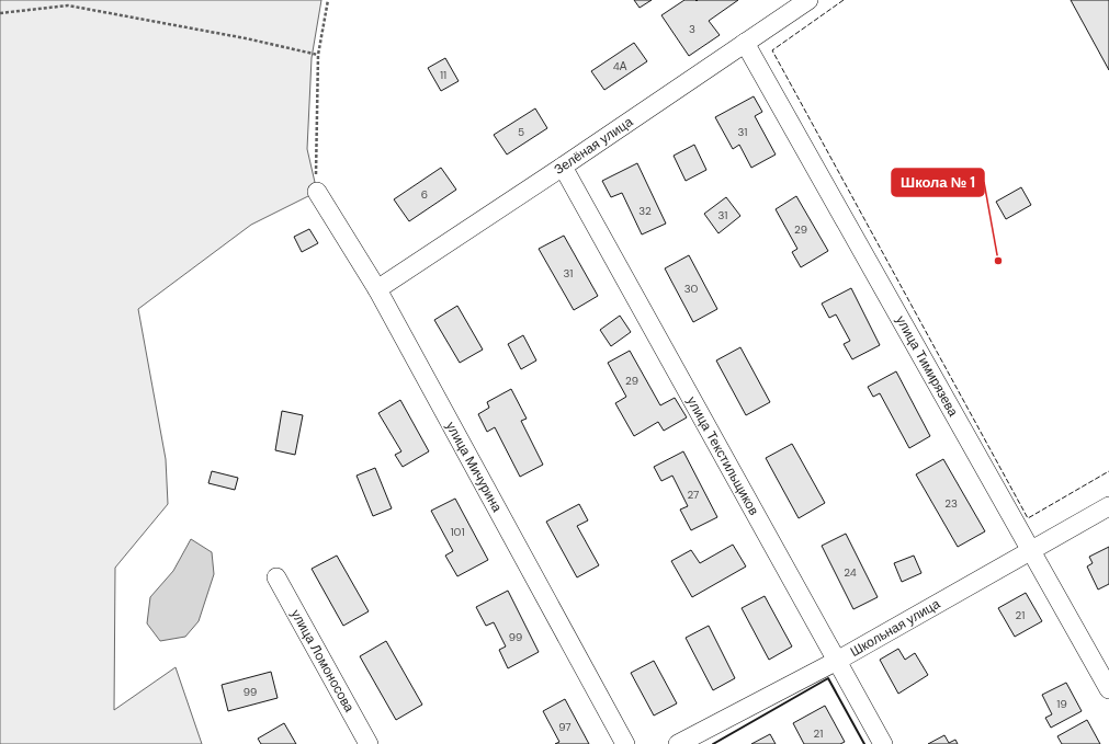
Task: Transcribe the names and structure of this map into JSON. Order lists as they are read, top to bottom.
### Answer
{
  "streets": {
    "street": [
      "Зелёная улица",
      "улица Тимирязева",
      "улица Текстильщиков",
      "улица Мичурина",
      "Школьная улица",
      "улица Ломоносова"
    ]
  },
  "crossings": [
    ["Зелёная улица", "улица Тимирязева"],
    ["Зелёная улица", "улица Текстильщиков"],
    ["Зелёная улица", "улица Мичурина"],
    ["улица Тимирязева", "Школьная улица"],
    ["улица Текстильщиков", "Школьная улица"]
  ],
  "places": ["Школа № 1"],
  "house_numbers": [
    "3",
    "4А",
    "11",
    "5",
    "31",
    "6",
    "32",
    "31",
    "29",
    "31",
    "30",
    "29",
    "27",
    "23",
    "101",
    "24",
    "21",
    "99",
    "99",
    "19",
    "97",
    "21"
  ]
}
